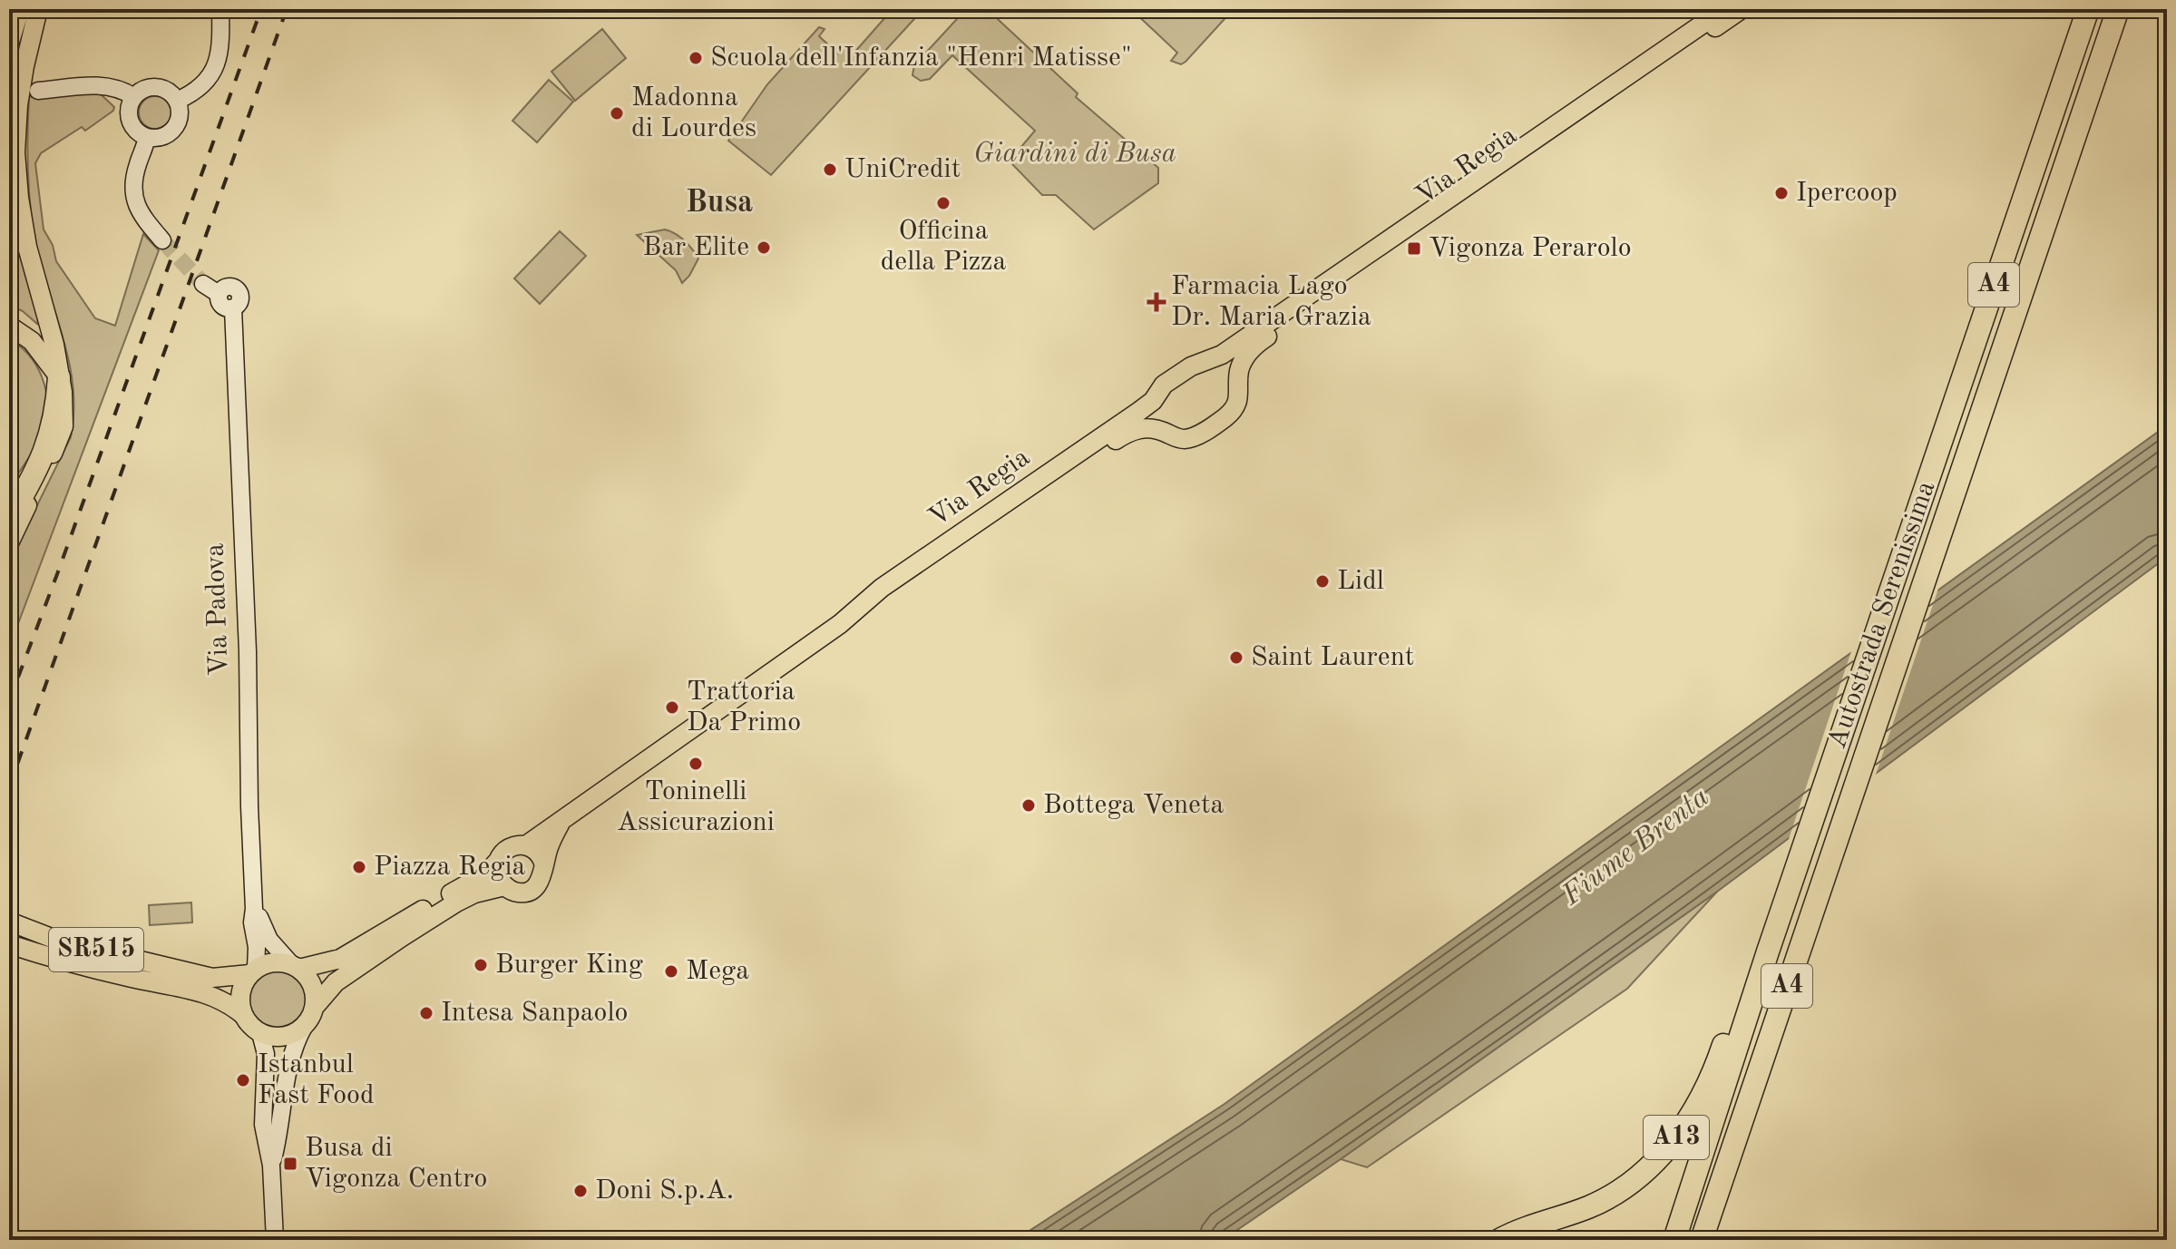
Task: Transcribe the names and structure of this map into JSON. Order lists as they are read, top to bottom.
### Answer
{
  "streets": {
    "highway": ["A4", "Autostrada Serenissima", "A13"],
    "main road": ["Via Regia", "Via Padova", "SR515"]
  },
  "crossings": [
    ["A4", "Autostrada Serenissima"],
    ["Via Padova", "SR515"],
    ["Autostrada Serenissima", "A13"]
  ],
  "districts": ["Busa"],
  "water": ["Fiume Brenta"],
  "parks": ["Giardini di Busa"],
  "places": {
    "other": [
      "Scuola dell'Infanzia \"Henri Matisse\"",
      "Madonna di Lourdes",
      "UniCredit",
      "Ipercoop",
      "Officina della Pizza",
      "Bar Elite",
      "Lidl",
      "Saint Laurent",
      "Trattoria Da Primo",
      "Toninelli Assicurazioni",
      "Bottega Veneta",
      "Piazza Regia",
      "Burger King",
      "Mega",
      "Intesa Sanpaolo",
      "Istanbul Fast Food",
      "Doni S.p.A."
    ],
    "transit": ["Vigonza Perarolo", "Busa di Vigonza Centro"],
    "health": ["Farmacia Lago Dr. Maria Grazia"]
  }
}
